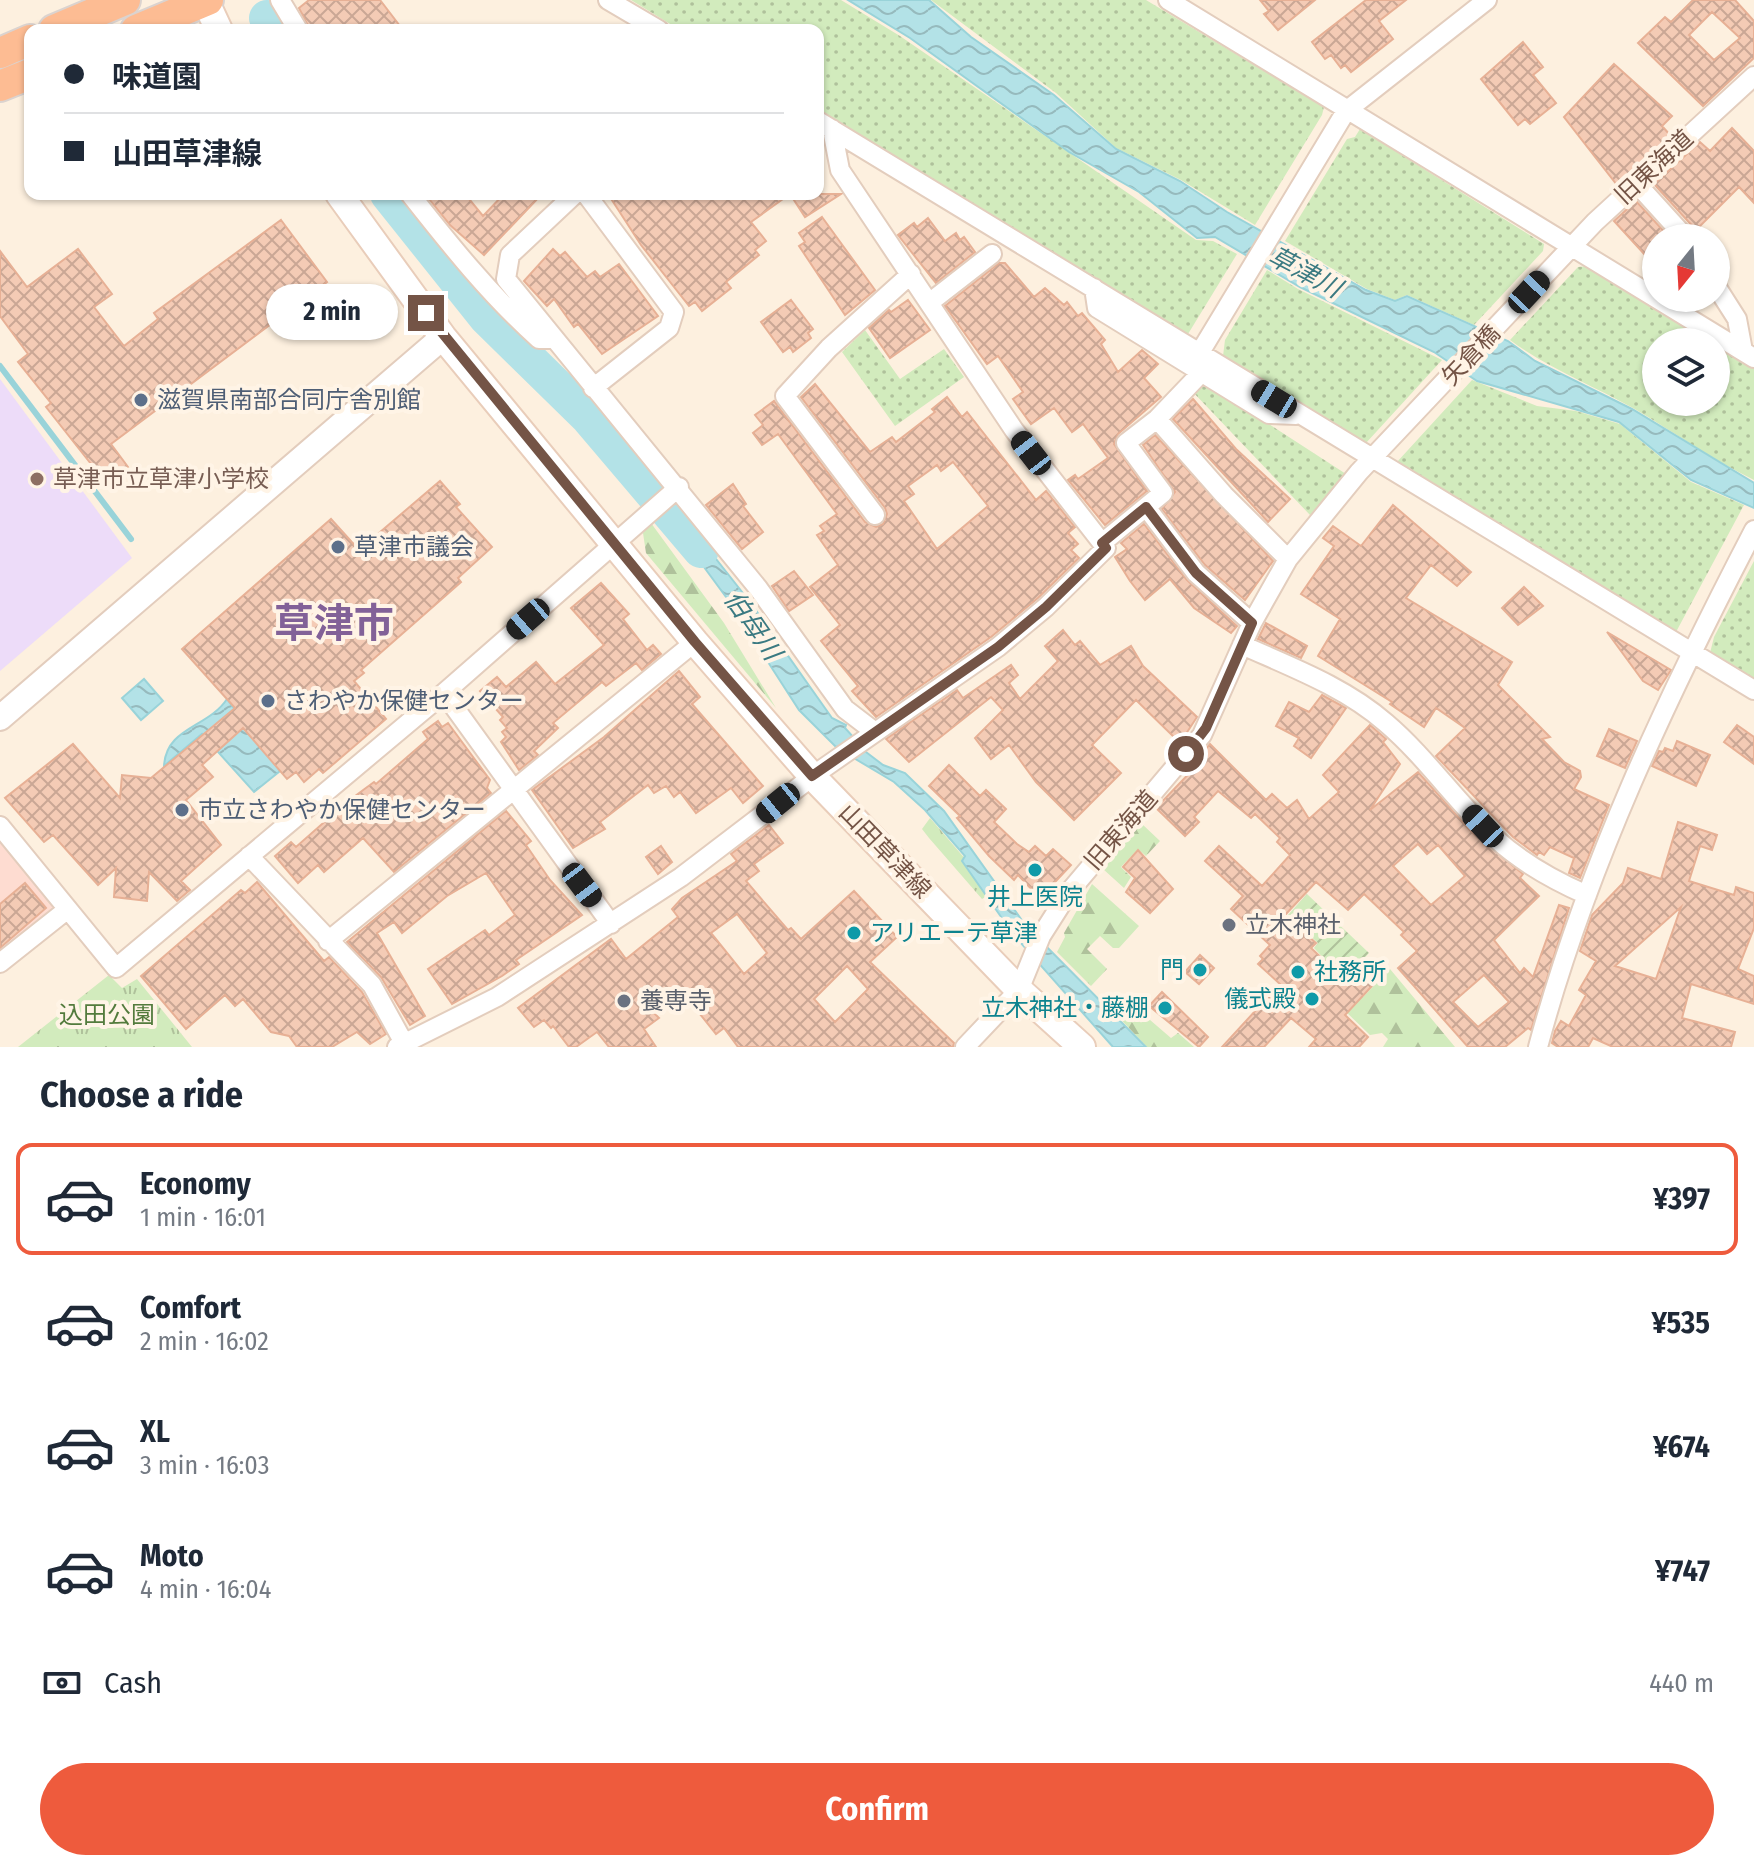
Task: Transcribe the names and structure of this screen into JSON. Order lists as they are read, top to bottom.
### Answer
{
  "streets": {
    "main road": ["山田草津線"],
    "street": ["旧東海道", "矢倉橋"]
  },
  "crossings": [
    ["旧東海道", "矢倉橋"],
    ["旧東海道", "山田草津線"]
  ],
  "districts": ["草津市"],
  "water": ["草津川", "伯母川"],
  "parks": ["込田公園"],
  "places": [
    "滋賀県南部合同庁舎別館",
    "草津市立草津小学校",
    "草津市議会",
    "さわやか保健センター",
    "市立さわやか保健センター",
    "井上医院",
    "立木神社",
    "アリエーテ草津",
    "門",
    "社務所",
    "儀式殿",
    "養専寺",
    "立木神社・藤棚"
  ],
  "north": "bottom",
  "page": {
    "banner": ["味道園", "山田草津線"],
    "bubble": "2 min",
    "heading": "Choose a ride",
    "list": [
      {
        "name": "Economy",
        "note": "1 min · 16:01",
        "value": "¥397"
      },
      {
        "name": "Comfort",
        "note": "2 min · 16:02",
        "value": "¥535"
      },
      {
        "name": "XL",
        "note": "3 min · 16:03",
        "value": "¥674"
      },
      {
        "name": "Moto",
        "note": "4 min · 16:04",
        "value": "¥747"
      }
    ],
    "pay": ["Cash", "440 m"],
    "buttons": "Confirm"
  }
}
